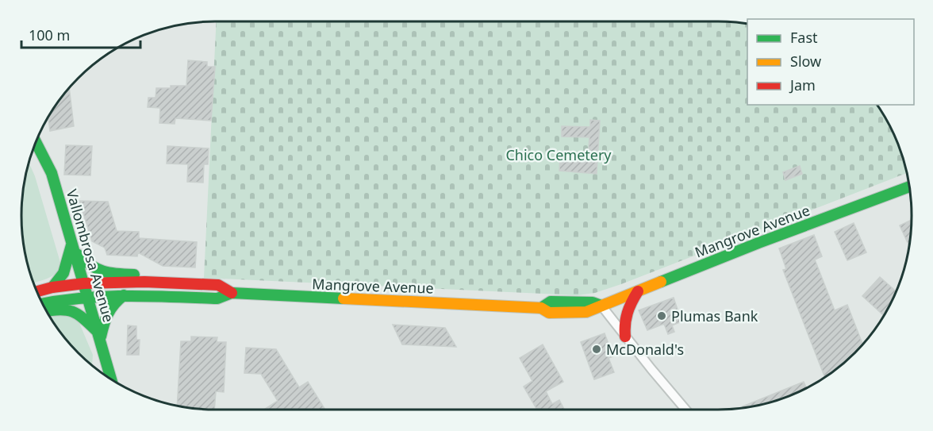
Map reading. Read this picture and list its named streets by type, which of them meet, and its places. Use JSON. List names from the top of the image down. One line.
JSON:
{"streets":{"street":["Mangrove Avenue","Vallombrosa Avenue"]},"crossings":[["Mangrove Avenue","Vallombrosa Avenue"]],"parks":["Chico Cemetery"],"places":["Plumas Bank","McDonald's"],"legend":["Fast","Slow","Jam"],"scale_bar":"100 m"}
